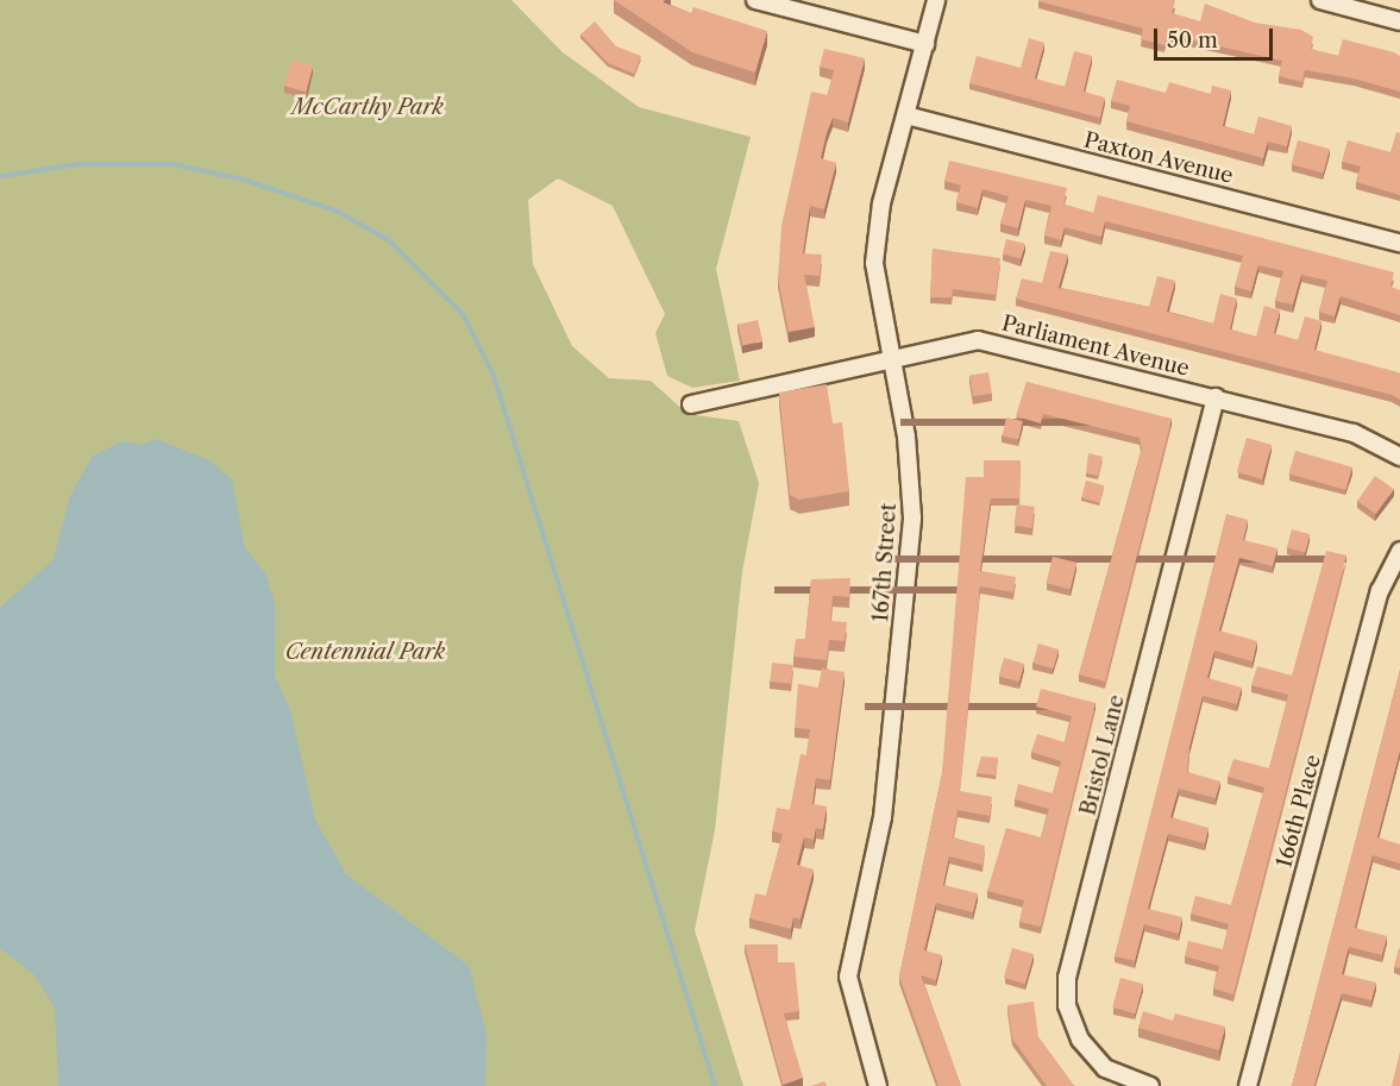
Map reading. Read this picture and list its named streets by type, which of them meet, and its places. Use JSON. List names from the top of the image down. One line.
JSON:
{"streets":{"street":["Paxton Avenue","Parliament Avenue","167th Street","Bristol Lane","166th Place"]},"crossings":[["Paxton Avenue","167th Street"],["Parliament Avenue","167th Street"],["Parliament Avenue","Bristol Lane"]],"parks":["McCarthy Park","Centennial Park"],"scale_bar":"50 m"}
